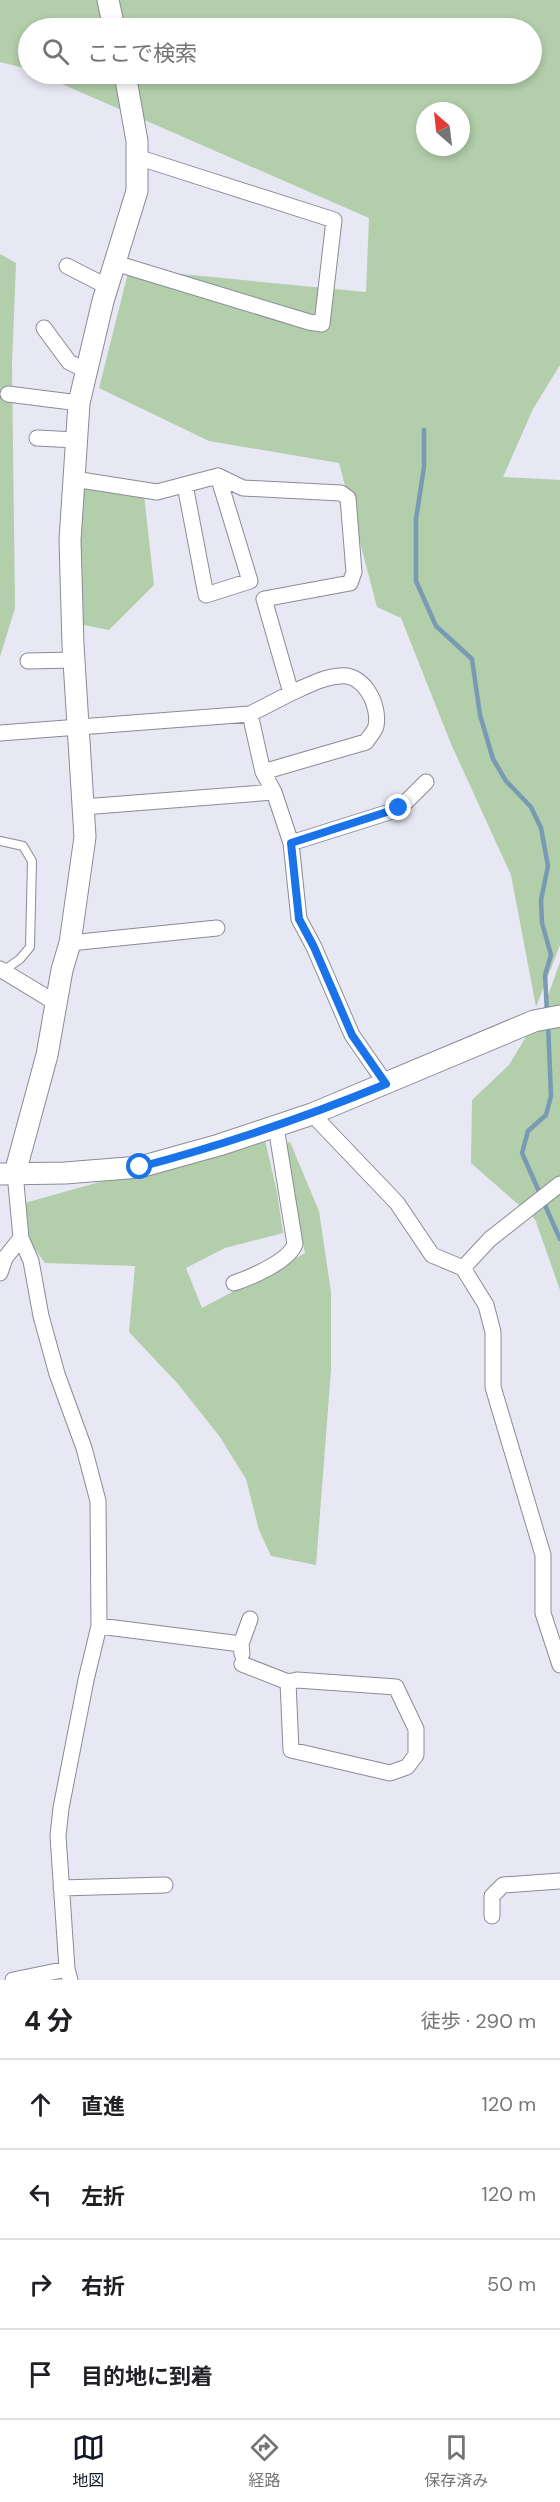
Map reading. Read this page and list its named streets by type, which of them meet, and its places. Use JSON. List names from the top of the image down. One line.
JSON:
{"north":"top left","page":{"search":"ここで検索","heading":["4 分","徒歩 · 290 m"],"list":[["直進","120 m"],["左折","120 m"],["右折","50 m"],"目的地に到着"],"nav":["地図","経路","保存済み"]}}
